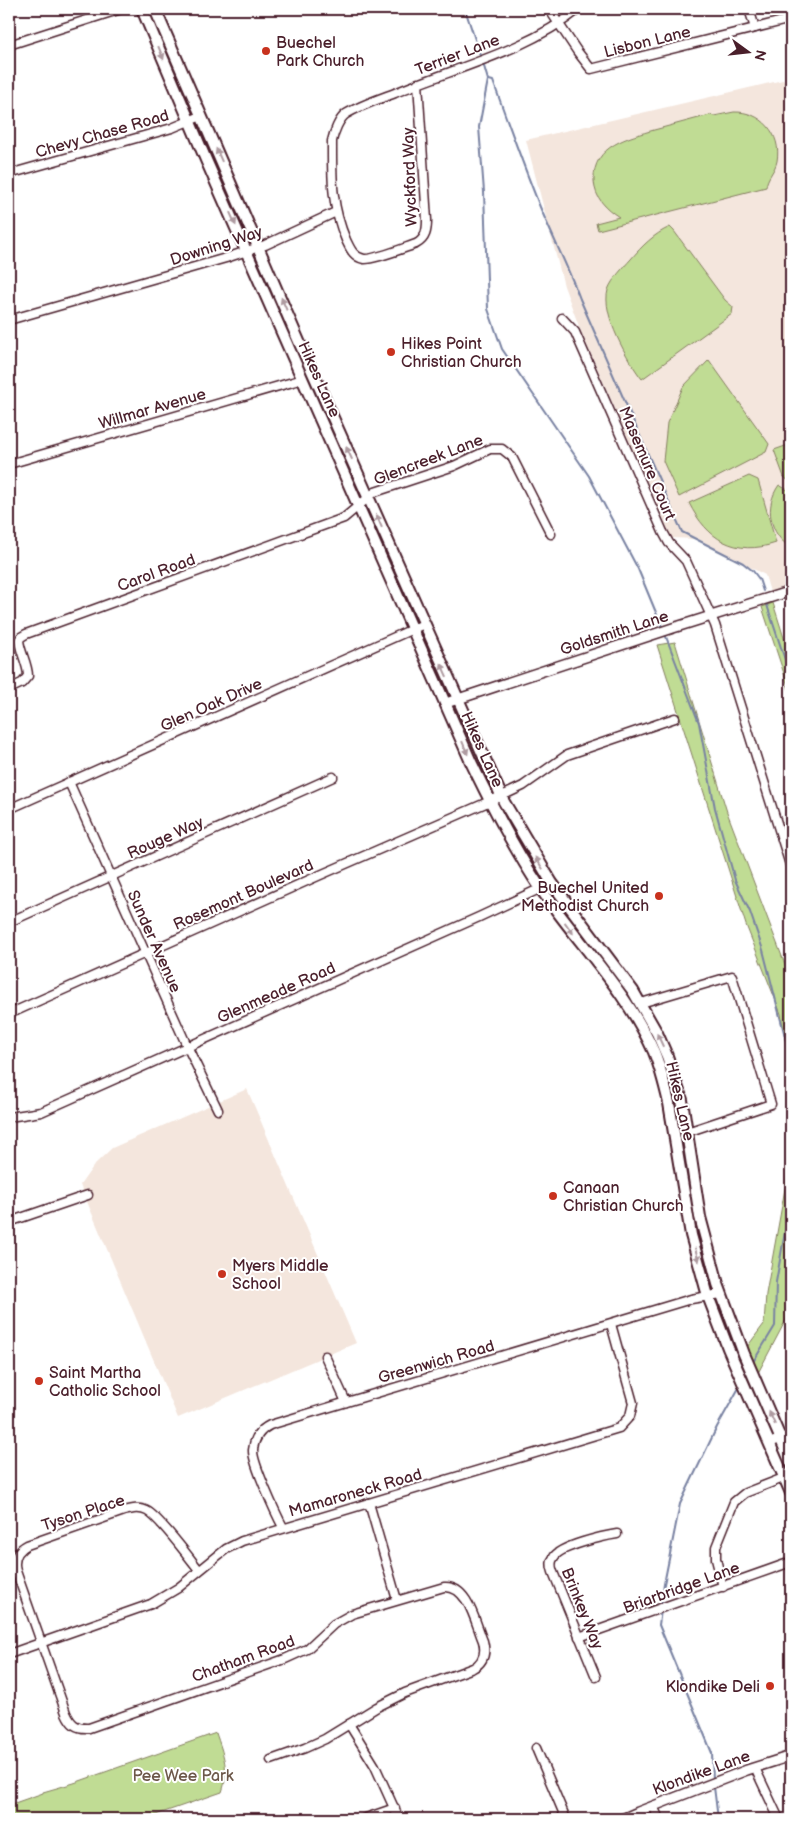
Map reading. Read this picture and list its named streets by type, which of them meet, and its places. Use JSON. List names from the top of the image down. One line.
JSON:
{"streets":{"main road":["Hikes Lane"],"street":["Lisbon Lane","Terrier Lane","Chevy Chase Road","Wyckford Way","Downing Way","Willmar Avenue","Glencreek Lane","Masemure Court","Carol Road","Goldsmith Lane","Glen Oak Drive","Rouge Way","Rosemont Boulevard","Sunder Avenue","Glenmeade Road","Greenwich Road","Mamaroneck Road","Tyson Place","Briarbridge Lane","Brinkey Way","Chatham Road","Klondike Lane"]},"crossings":[["Lisbon Lane","Terrier Lane"],["Terrier Lane","Wyckford Way"],["Terrier Lane","Downing Way"],["Chevy Chase Road","Hikes Lane"],["Wyckford Way","Downing Way"],["Downing Way","Hikes Lane"],["Hikes Lane","Willmar Avenue"],["Hikes Lane","Glencreek Lane"],["Hikes Lane","Carol Road"],["Hikes Lane","Goldsmith Lane"],["Hikes Lane","Glen Oak Drive"],["Hikes Lane","Rosemont Boulevard"],["Hikes Lane","Glenmeade Road"],["Hikes Lane","Greenwich Road"],["Glencreek Lane","Carol Road"],["Masemure Court","Goldsmith Lane"],["Glen Oak Drive","Sunder Avenue"],["Rouge Way","Sunder Avenue"],["Rosemont Boulevard","Sunder Avenue"],["Sunder Avenue","Glenmeade Road"],["Greenwich Road","Mamaroneck Road"],["Mamaroneck Road","Tyson Place"],["Mamaroneck Road","Chatham Road"],["Tyson Place","Chatham Road"],["Briarbridge Lane","Brinkey Way"]],"parks":["Pee Wee Park"],"places":["Buechel Park Church","Hikes Point Christian Church","Buechel United Methodist Church","Canaan Christian Church","Myers Middle School","Saint Martha Catholic School","Klondike Deli"],"north":"right"}
